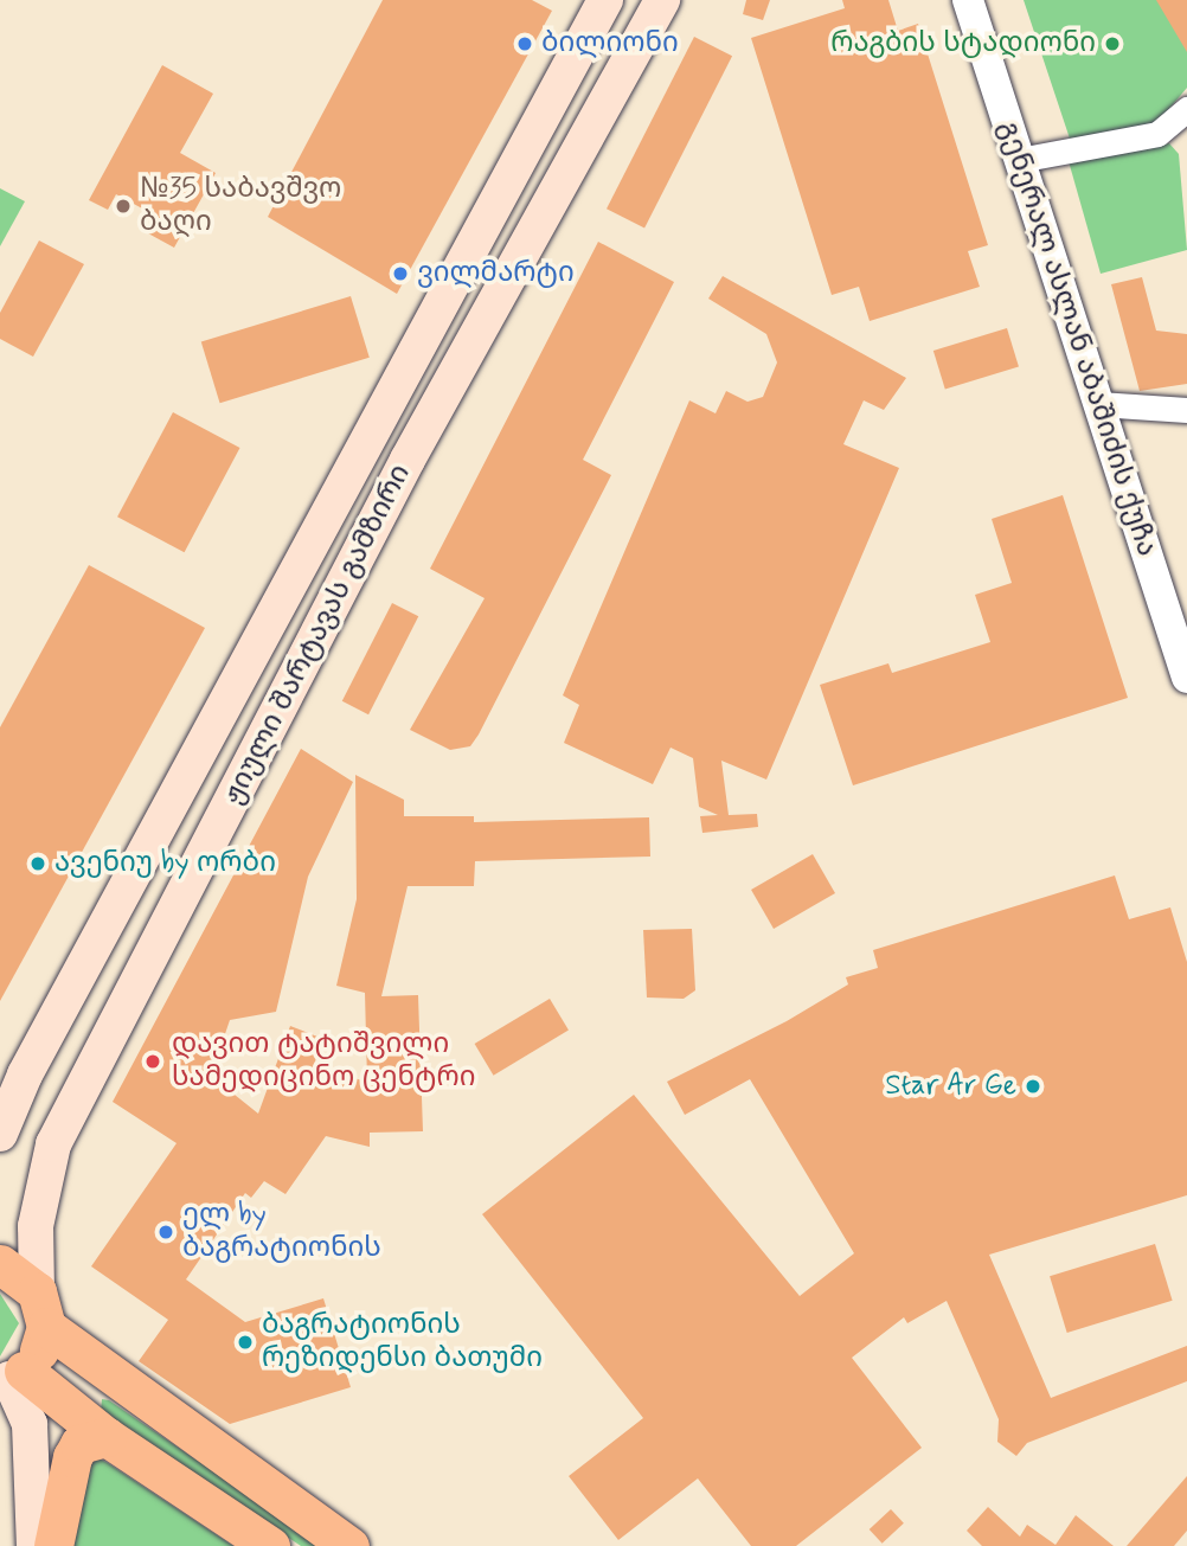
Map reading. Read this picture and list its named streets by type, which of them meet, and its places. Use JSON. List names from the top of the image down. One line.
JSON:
{"streets":{"main road":["ჟიული შარტავას გამზირი"],"street":["გენერალ ასლან აბაშიძის ქუჩა"]},"places":["ბილიონი","რაგბის სტადიონი","№35 საბავშვო ბაღი","ვილმარტი","ავენიუ by ორბი","დავით ტატიშვილი სამედიცინო ცენტრი","Star Ar Ge","ელ by ბაგრატიონის","ბაგრატიონის რეზიდენსი ბათუმი"]}
